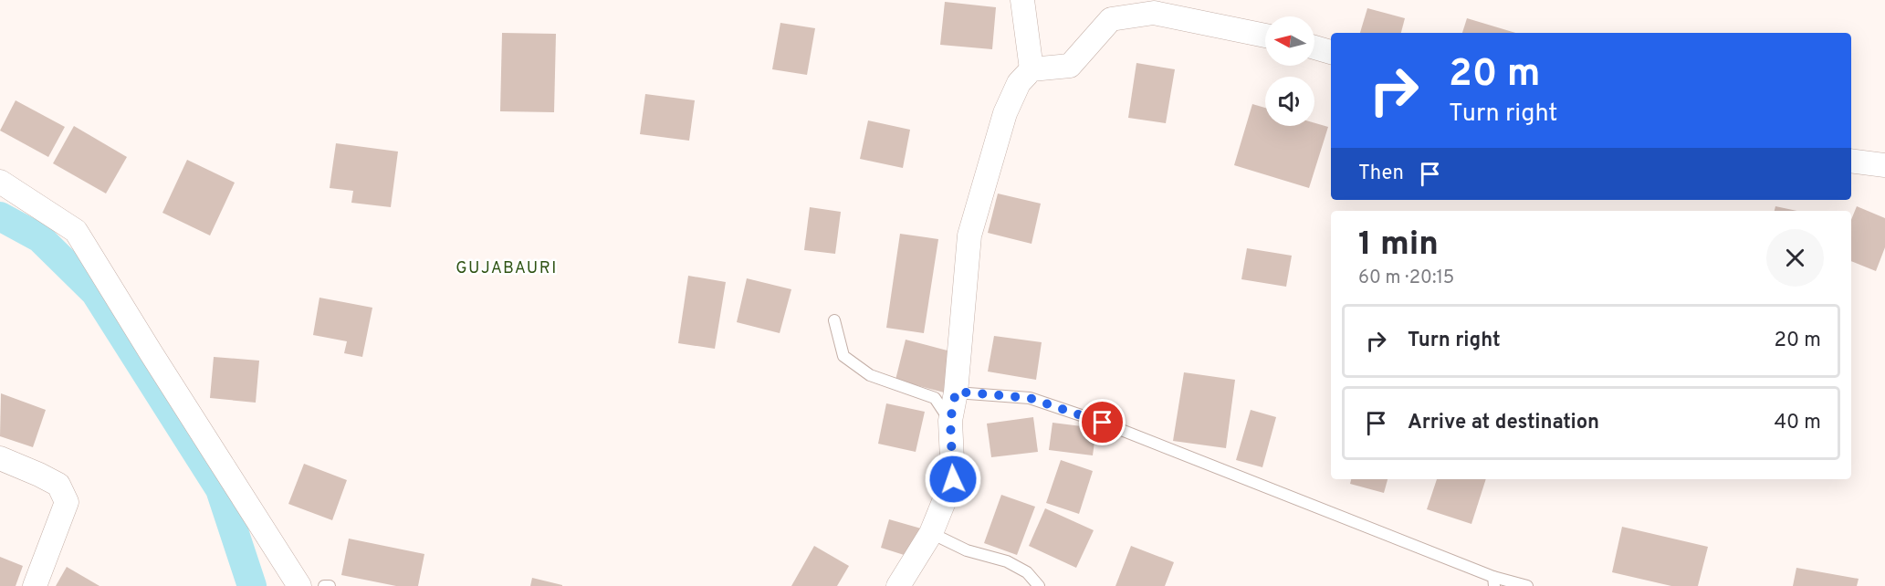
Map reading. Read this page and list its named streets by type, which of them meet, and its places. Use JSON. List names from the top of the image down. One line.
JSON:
{"districts":["GUJABAURI"],"north":"left","page":{"turn":["20 m","Turn right"],"then":"Then","heading":["1 min","60 m · 20:15"],"list":[{"name":"Turn right","value":"20 m"},{"name":"Arrive at destination","value":"40 m"}]}}
